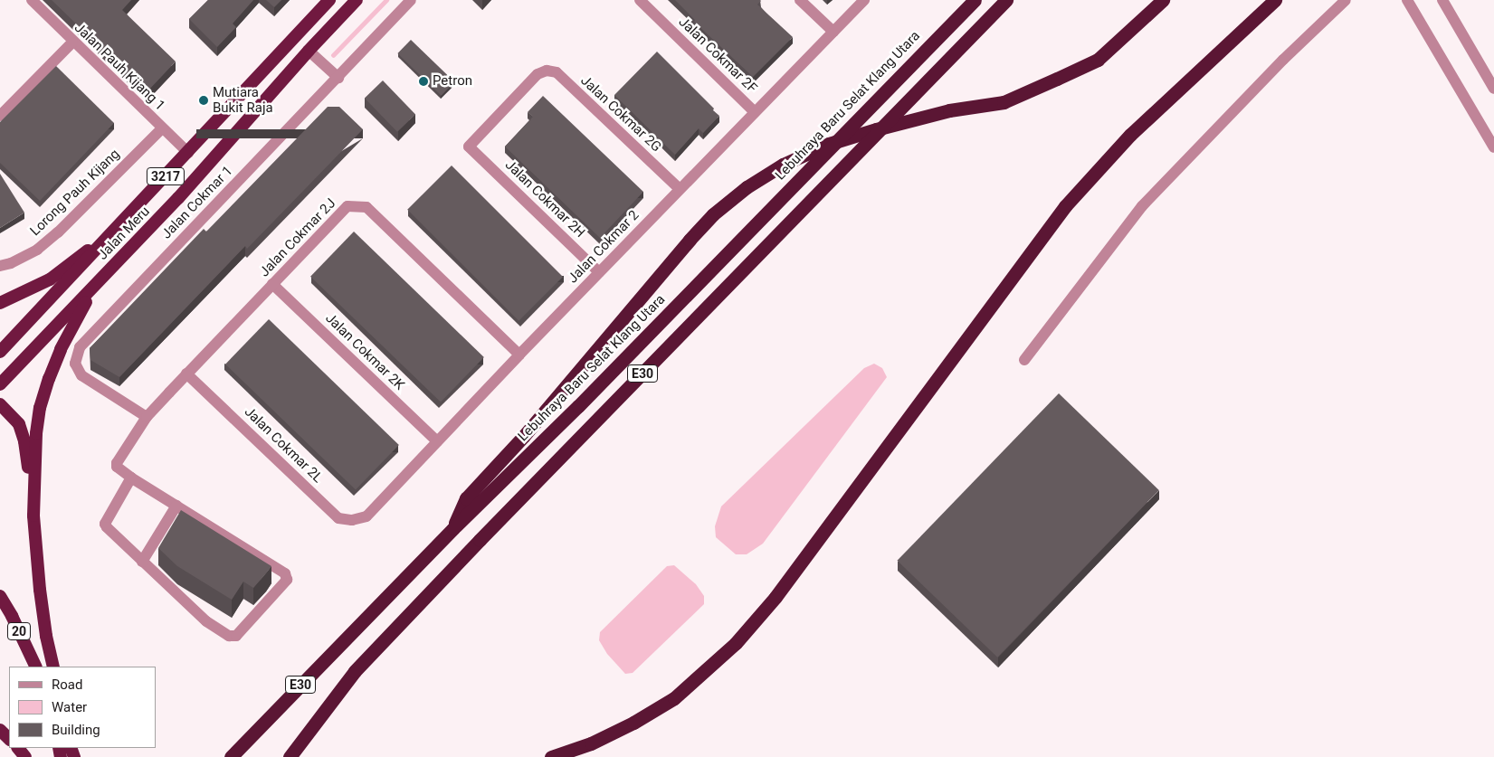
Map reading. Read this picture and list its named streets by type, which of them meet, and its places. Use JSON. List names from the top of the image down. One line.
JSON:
{"streets":{"highway":["Lebuhraya Baru Selat Klang Utara","3217","Jalan Meru","E30","20"],"street":["Jalan Cokmar 2F","Jalan Pauh Kijang 1","Jalan Cokmar 2G","Lorong Pauh Kijang","Jalan Cokmar 2H","Jalan Cokmar 1","Jalan Cokmar 2J","Jalan Cokmar 2","Jalan Cokmar 2K","Jalan Cokmar 2L"]},"crossings":[["Jalan Cokmar 2F","Jalan Cokmar 2"],["Jalan Pauh Kijang 1","Lorong Pauh Kijang"],["Jalan Pauh Kijang 1","Jalan Meru"],["Jalan Cokmar 2G","Jalan Cokmar 2H"],["Jalan Cokmar 2G","Jalan Cokmar 2"],["Jalan Cokmar 2H","Jalan Cokmar 2"],["Jalan Cokmar 1","Jalan Cokmar 2J"],["Jalan Cokmar 2J","Jalan Cokmar 2"],["Jalan Cokmar 2J","Jalan Cokmar 2K"],["Jalan Cokmar 2J","Jalan Cokmar 2L"],["Jalan Cokmar 2","Jalan Cokmar 2K"],["Jalan Cokmar 2","Jalan Cokmar 2L"]],"places":["Petron","Mutiara Bukit Raja"],"legend":["Road","Water","Building"]}
